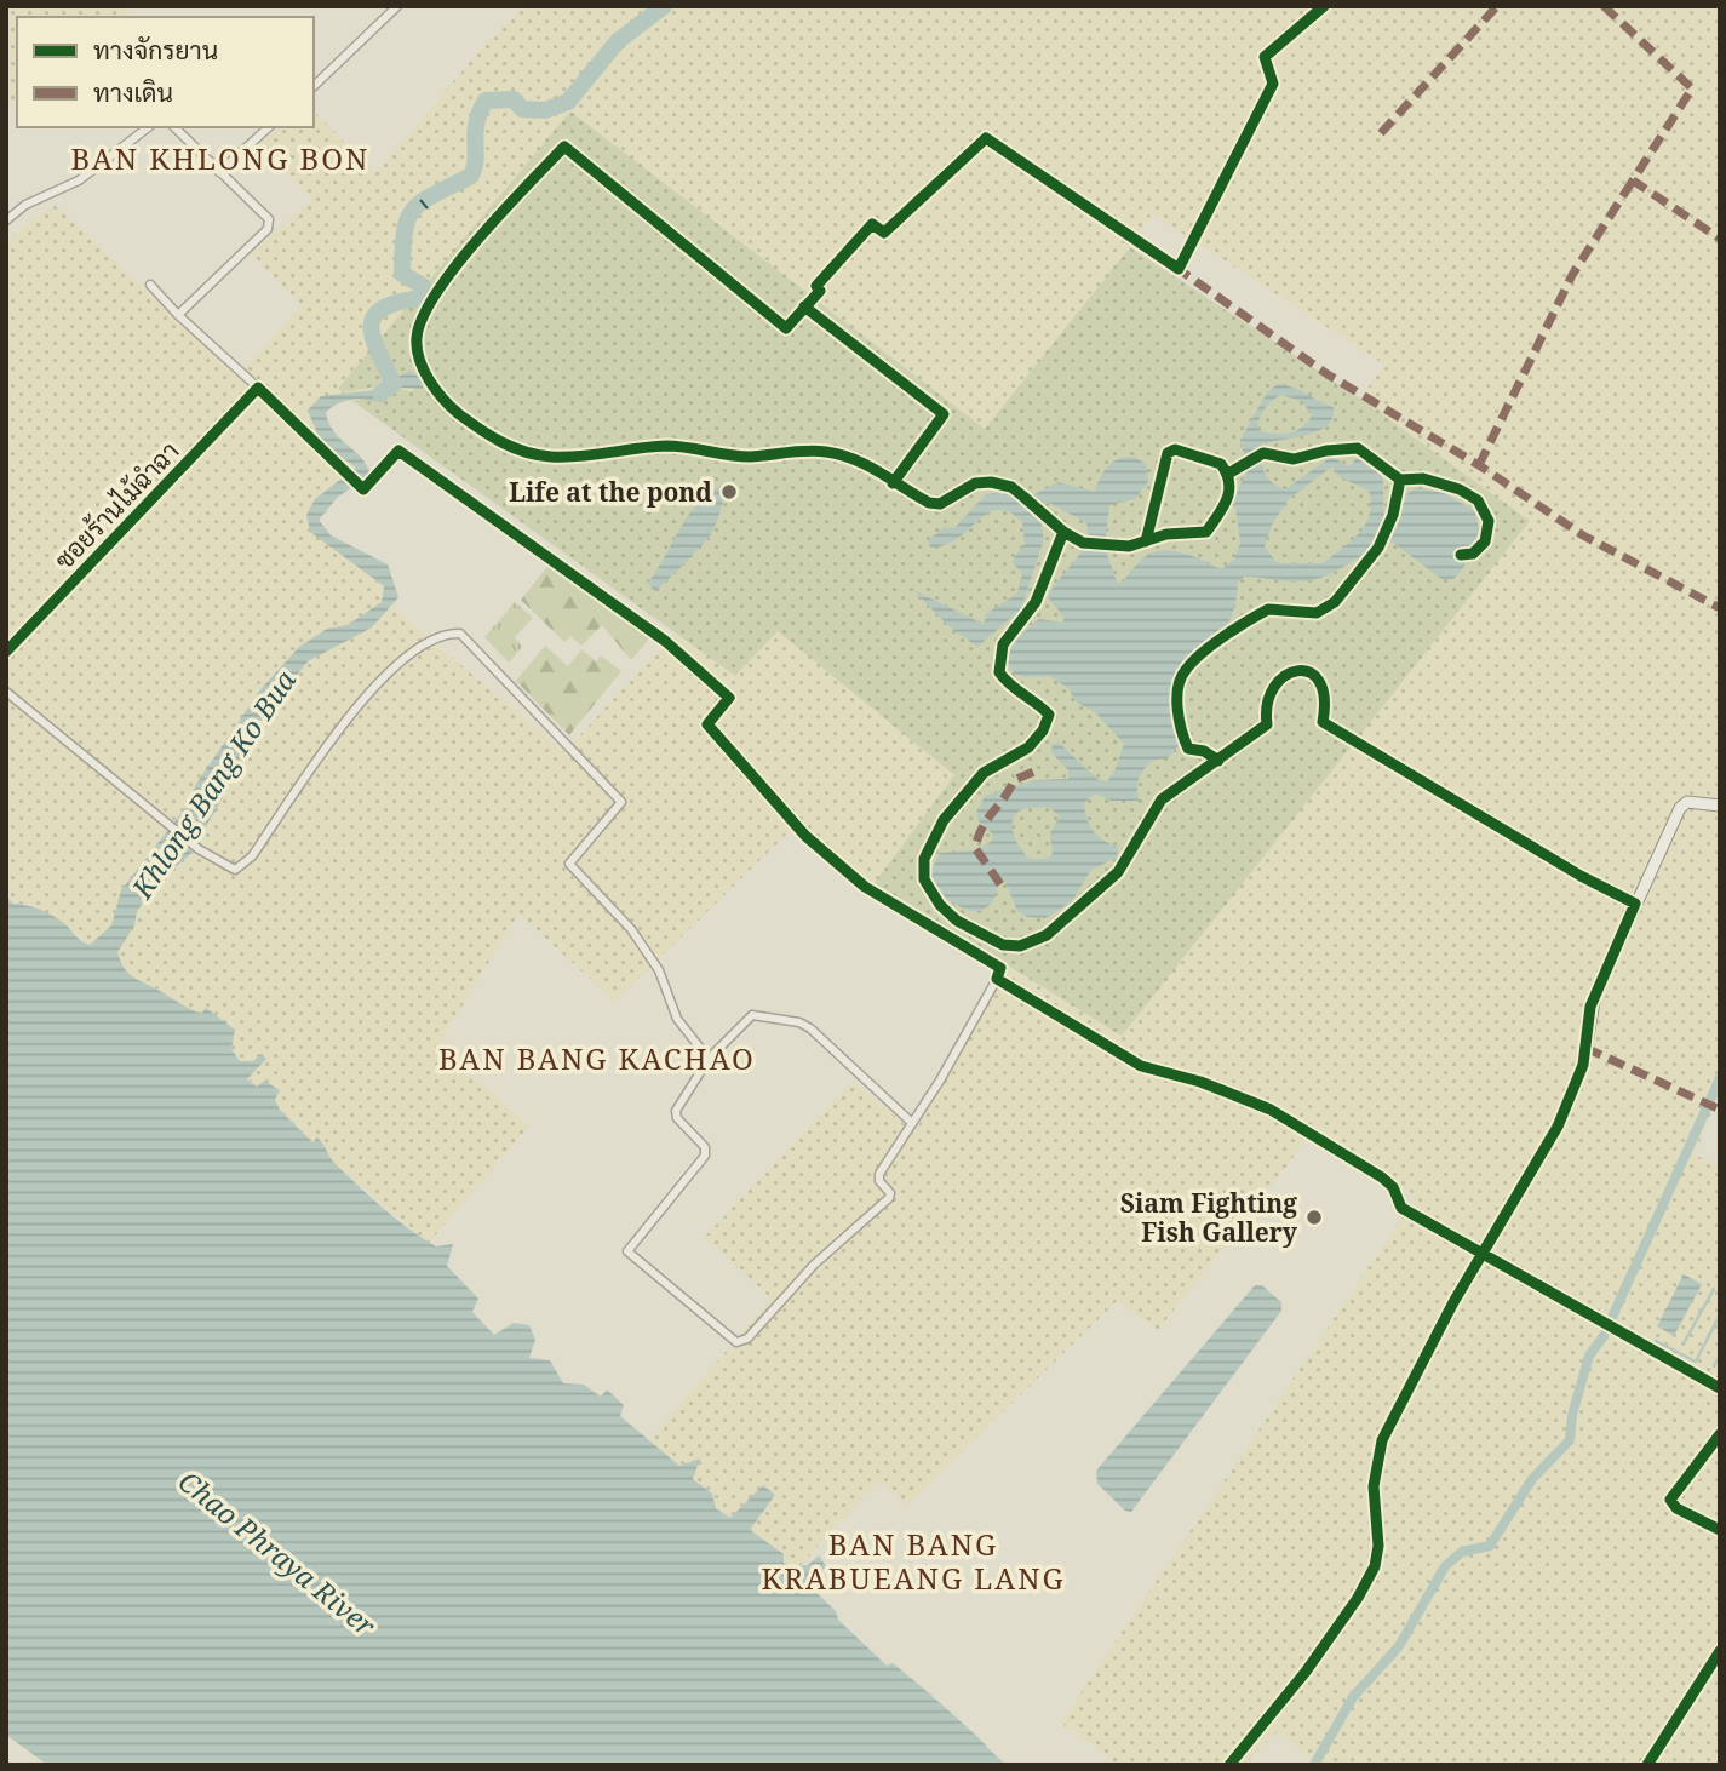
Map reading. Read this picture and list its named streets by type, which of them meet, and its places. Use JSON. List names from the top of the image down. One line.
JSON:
{"streets":{"street":["ซอยร้านไม้ฉำฉา"]},"districts":["BAN KHLONG BON","BAN BANG KACHAO","BAN BANG KRABUEANG LANG"],"water":["Khlong Bang Ko Bua","Chao Phraya River"],"places":["Life at the pond","Siam Fighting Fish Gallery"],"legend":["ทางจักรยาน","ทางเดิน"]}
